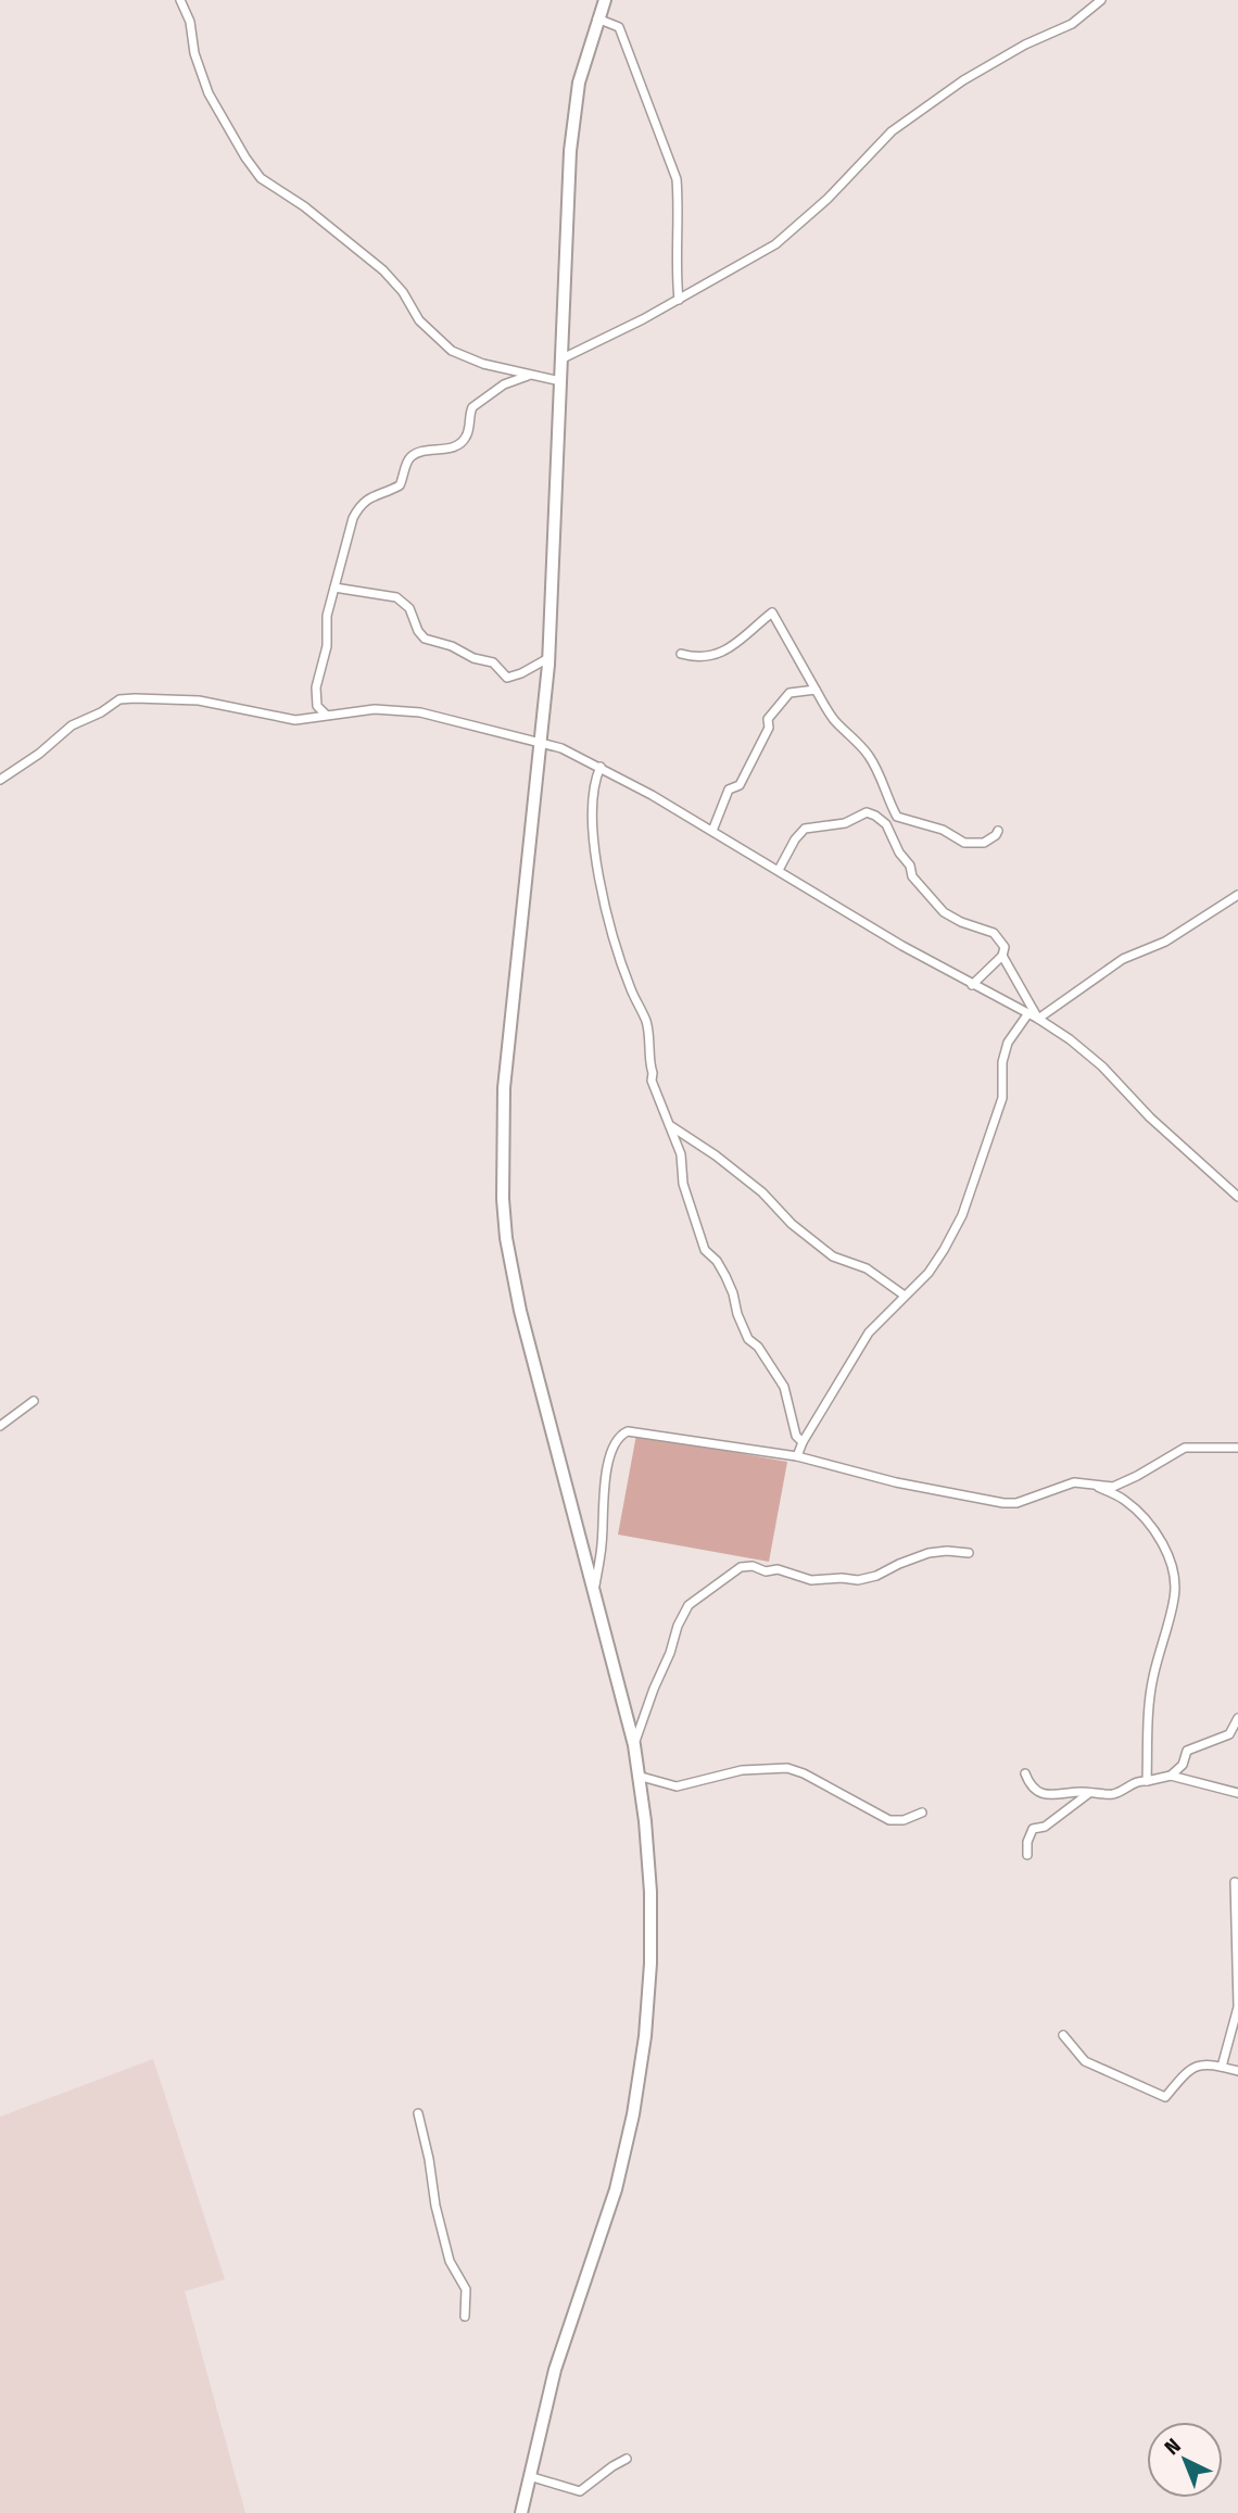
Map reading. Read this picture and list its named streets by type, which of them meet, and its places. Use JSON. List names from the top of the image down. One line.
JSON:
{"north":"top left"}
